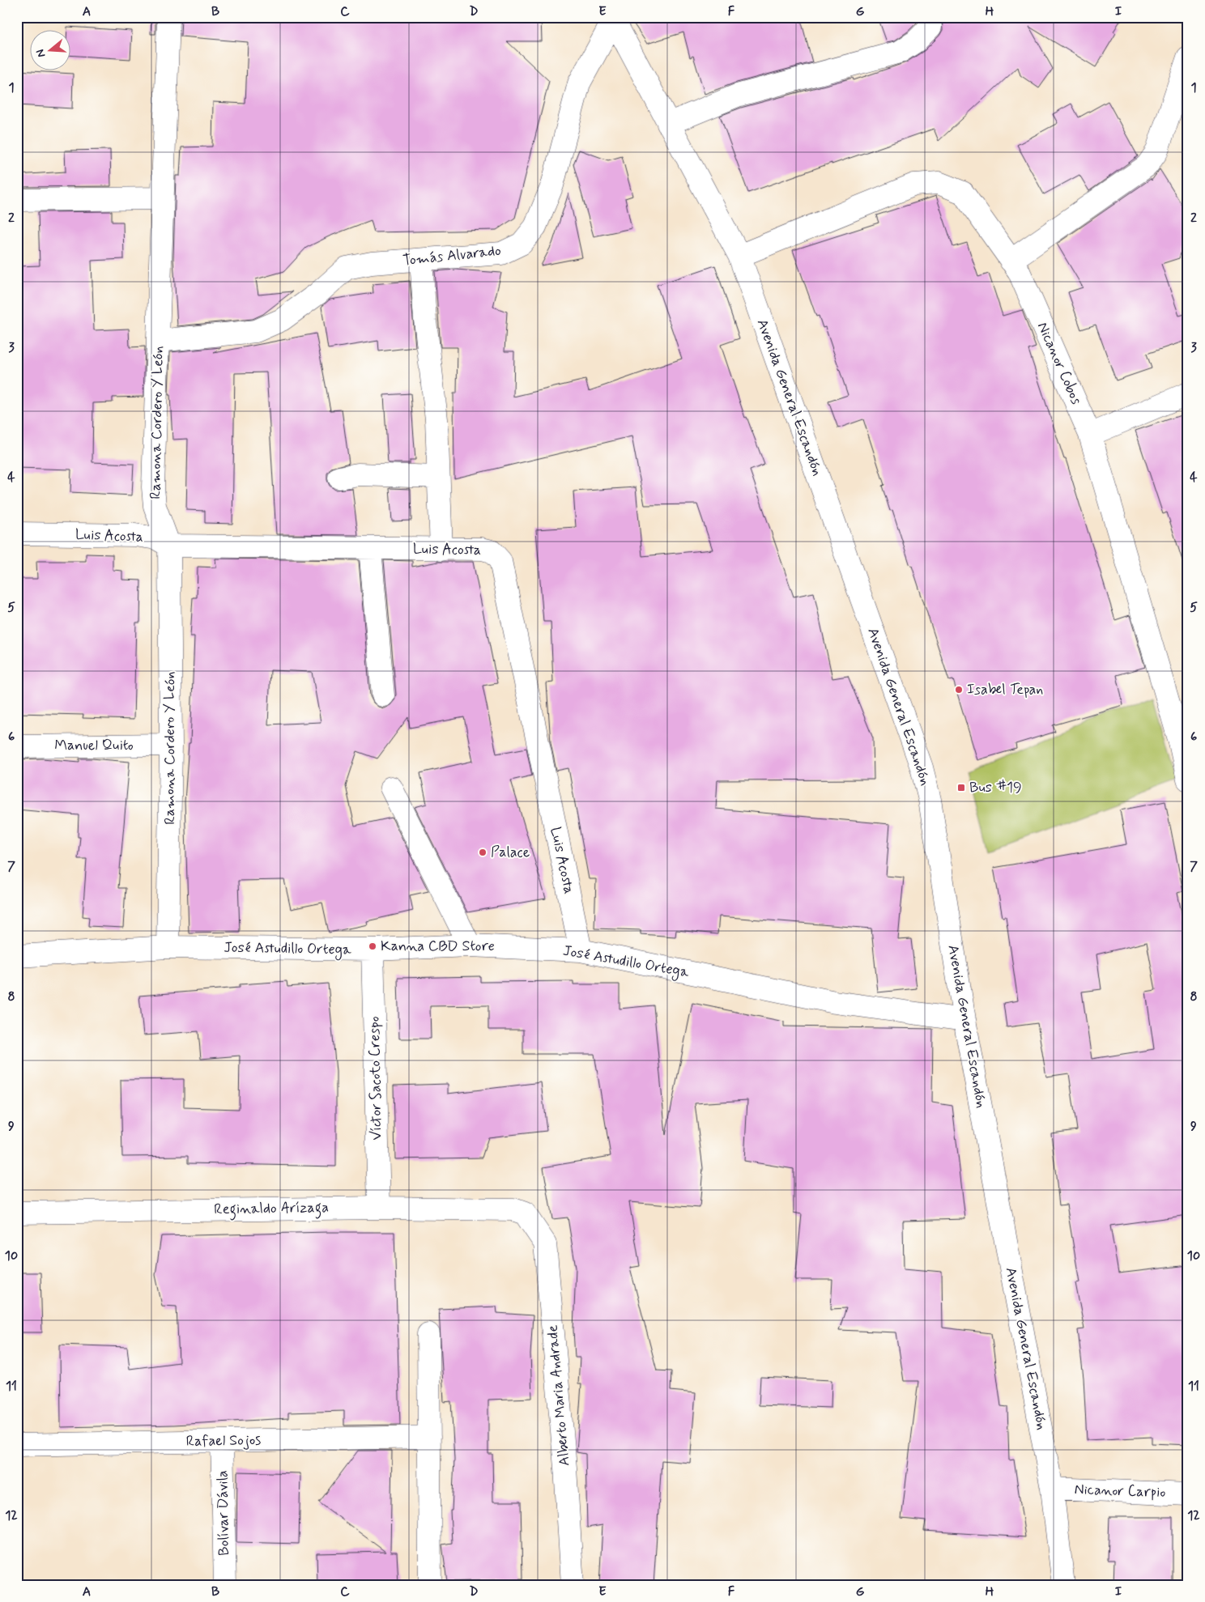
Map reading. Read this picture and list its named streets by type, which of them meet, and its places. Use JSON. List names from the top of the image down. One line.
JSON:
{"streets":{"street":["Tomás Alvarado","Nicanor Cobos","Avenida General Escandón","Ramona Cordero Y León","Luis Acosta","Manuel Quito","José Astudillo Ortega","Víctor Sacoto Crespo","Reginaldo Arízaga","Alberto Maria Andrade","Rafael Sojos","Nicanor Carpio","Bolívar Dávila"]},"crossings":[["Tomás Alvarado","Avenida General Escandón"],["Tomás Alvarado","Ramona Cordero Y León"],["Nicanor Cobos","Avenida General Escandón"],["Avenida General Escandón","José Astudillo Ortega"],["Avenida General Escandón","Nicanor Carpio"],["Ramona Cordero Y León","Luis Acosta"],["Ramona Cordero Y León","Manuel Quito"],["Ramona Cordero Y León","José Astudillo Ortega"],["Luis Acosta","José Astudillo Ortega"],["José Astudillo Ortega","Víctor Sacoto Crespo"],["Víctor Sacoto Crespo","Reginaldo Arízaga"],["Reginaldo Arízaga","Alberto Maria Andrade"],["Rafael Sojos","Bolívar Dávila"]],"places":{"other":["Isabel Tepan","Palace","Kanna CBD Store"],"transit":["Bus #19"]},"north":"left","grid":{"columns":["A","B","C","D","E","F","G","H","I"],"rows":["1","2","3","4","5","6","7","8","9","10","11","12"]}}
